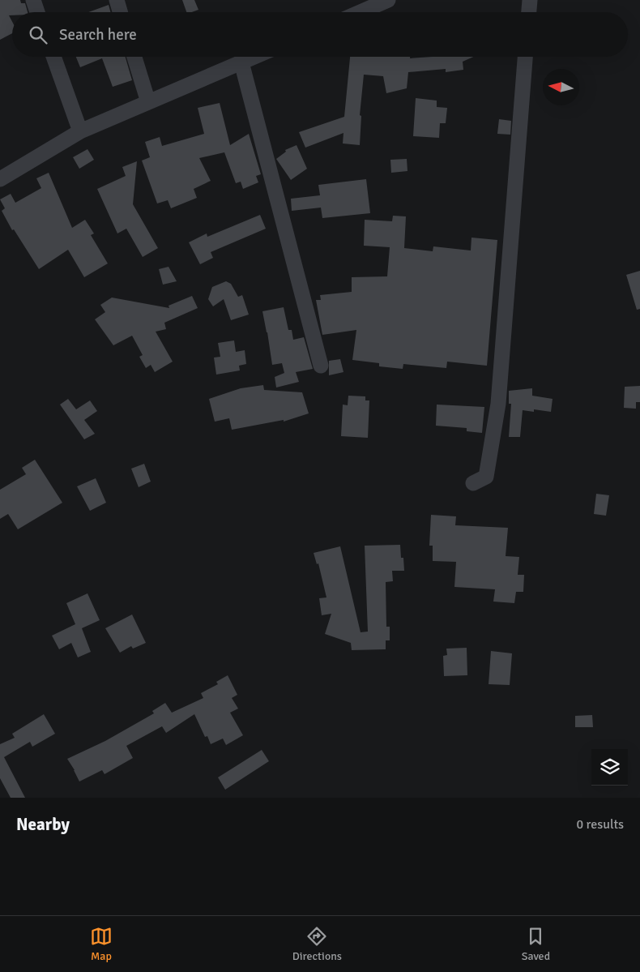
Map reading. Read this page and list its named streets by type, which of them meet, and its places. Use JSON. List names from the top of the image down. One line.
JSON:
{"north":"left","page":{"search":"Search here","heading":["Nearby","0 results"],"nav":["Map","Directions","Saved"]}}
